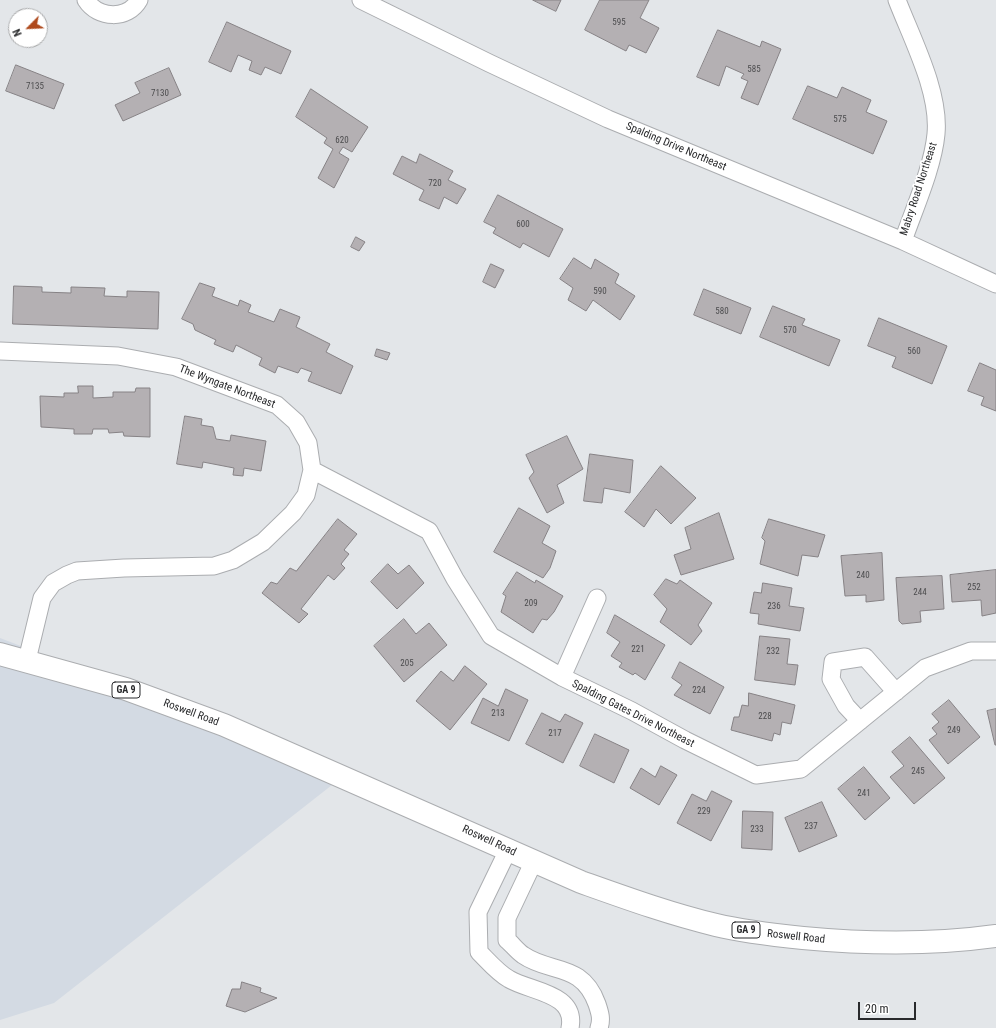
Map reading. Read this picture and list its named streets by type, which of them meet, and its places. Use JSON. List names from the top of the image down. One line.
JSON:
{"streets":{"main road":["GA 9","Roswell Road"],"street":["Spalding Drive Northeast","Mabry Road Northeast","The Wyngate Northeast","Spalding Gates Drive Northeast"]},"crossings":[["Spalding Drive Northeast","Mabry Road Northeast"],["The Wyngate Northeast","Roswell Road"],["The Wyngate Northeast","Spalding Gates Drive Northeast"]],"house_numbers":["595","585","7135","7130","575","620","720","600","590","580","570","560","240","252","244","209","236","221","232","205","224","213","228","249","217","245","241","229","237","233"],"scale_bar":"20 m","north":"bottom left"}
